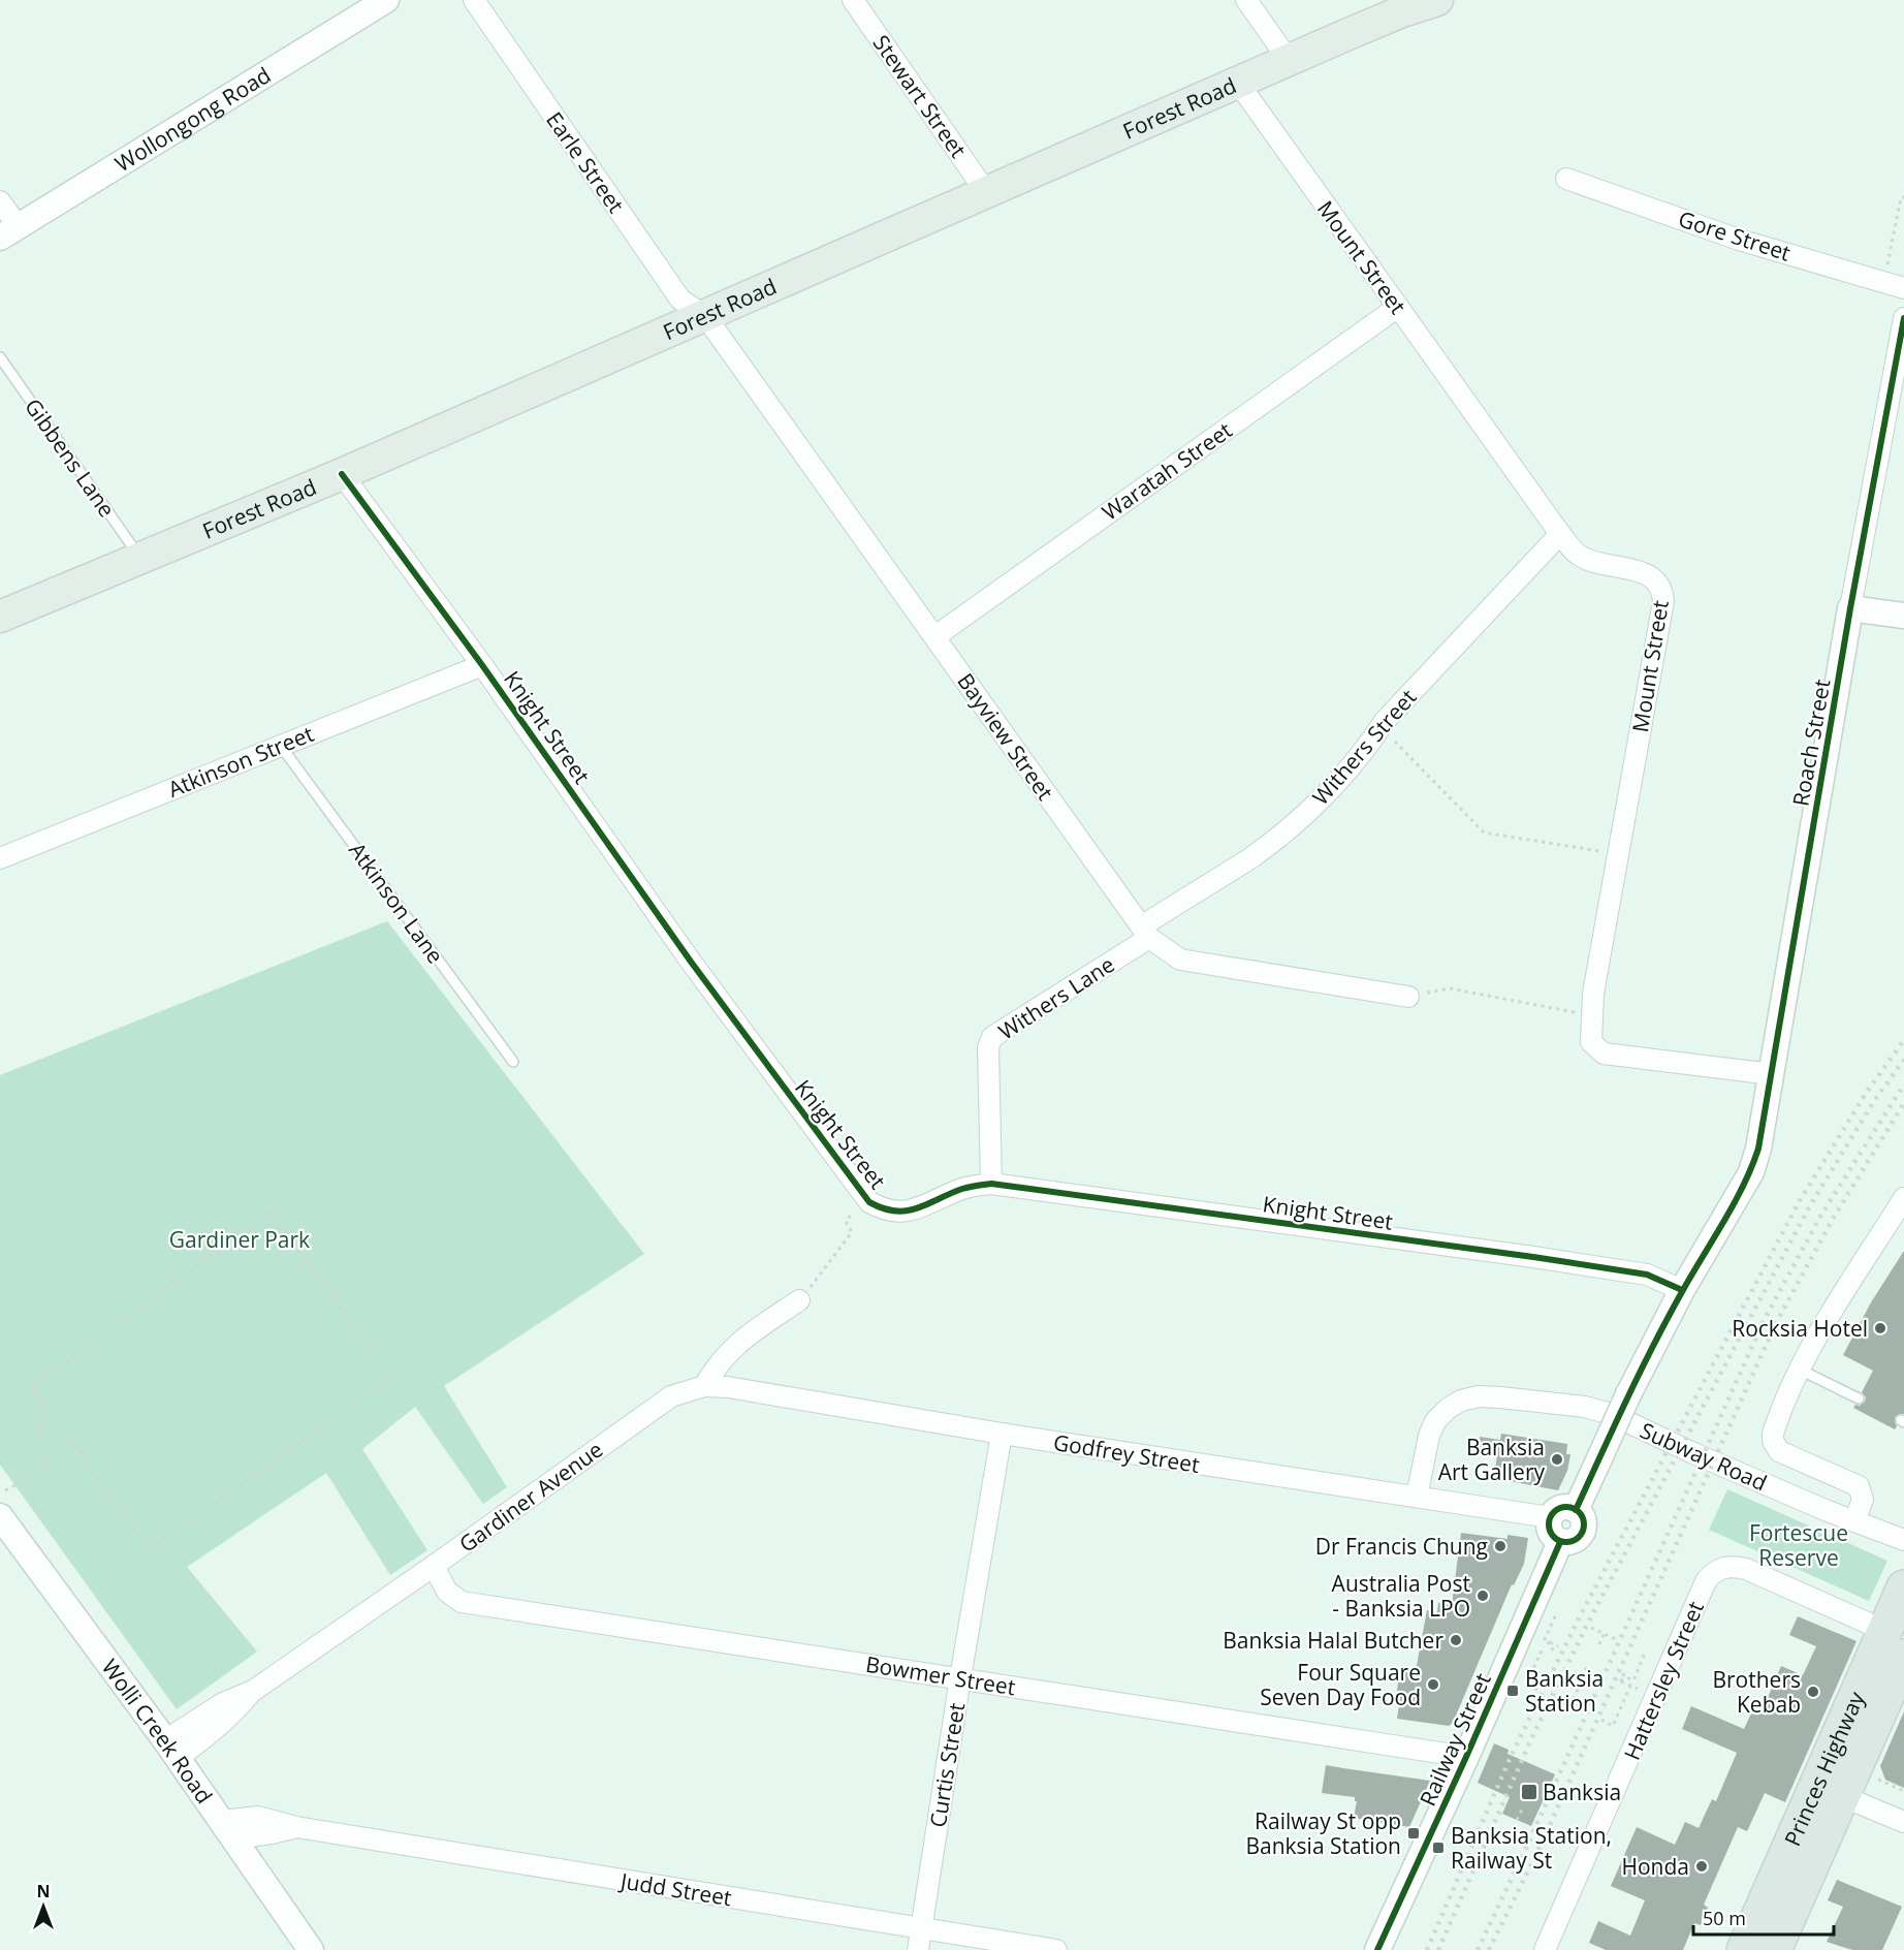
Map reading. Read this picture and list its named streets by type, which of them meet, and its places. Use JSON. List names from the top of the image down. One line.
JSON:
{"streets":{"highway":["Princes Highway"],"main road":["Forest Road"],"street":["Stewart Street","Wollongong Road","Earle Street","Gore Street","Mount Street","Waratah Street","Knight Street","Bayview Street","Roach Street","Withers Street","Atkinson Street","Withers Lane","Godfrey Street","Subway Road","Gardiner Avenue","Bowmer Street","Hattersley Street","Wolli Creek Road","Railway Street","Curtis Street","Judd Street"],"lane":["Gibbens Lane","Atkinson Lane"]},"crossings":[["Stewart Street","Forest Road"],["Forest Road","Earle Street"],["Forest Road","Mount Street"],["Forest Road","Gibbens Lane"],["Forest Road","Knight Street"],["Forest Road","Bayview Street"],["Earle Street","Bayview Street"],["Mount Street","Waratah Street"],["Mount Street","Roach Street"],["Mount Street","Withers Street"],["Waratah Street","Bayview Street"],["Knight Street","Roach Street"],["Knight Street","Atkinson Street"],["Knight Street","Withers Lane"],["Bayview Street","Withers Street"],["Bayview Street","Withers Lane"],["Withers Street","Withers Lane"],["Atkinson Street","Atkinson Lane"],["Godfrey Street","Subway Road"],["Godfrey Street","Gardiner Avenue"],["Godfrey Street","Railway Street"],["Godfrey Street","Curtis Street"],["Gardiner Avenue","Bowmer Street"],["Gardiner Avenue","Wolli Creek Road"],["Bowmer Street","Railway Street"],["Bowmer Street","Curtis Street"],["Hattersley Street","Princes Highway"],["Wolli Creek Road","Judd Street"],["Curtis Street","Judd Street"]],"parks":["Gardiner Park","Fortescue Reserve"],"places":{"other":["Rocksia Hotel","Banksia Art Gallery","Dr Francis Chung","Australia Post - Banksia LPO","Banksia Halal Butcher","Four Square Seven Day Food","Brothers Kebab","Honda"],"transit":["Banksia Station","Banksia","Railway St opp Banksia Station","Banksia Station, Railway St"]},"scale_bar":"50 m","north":"top"}
